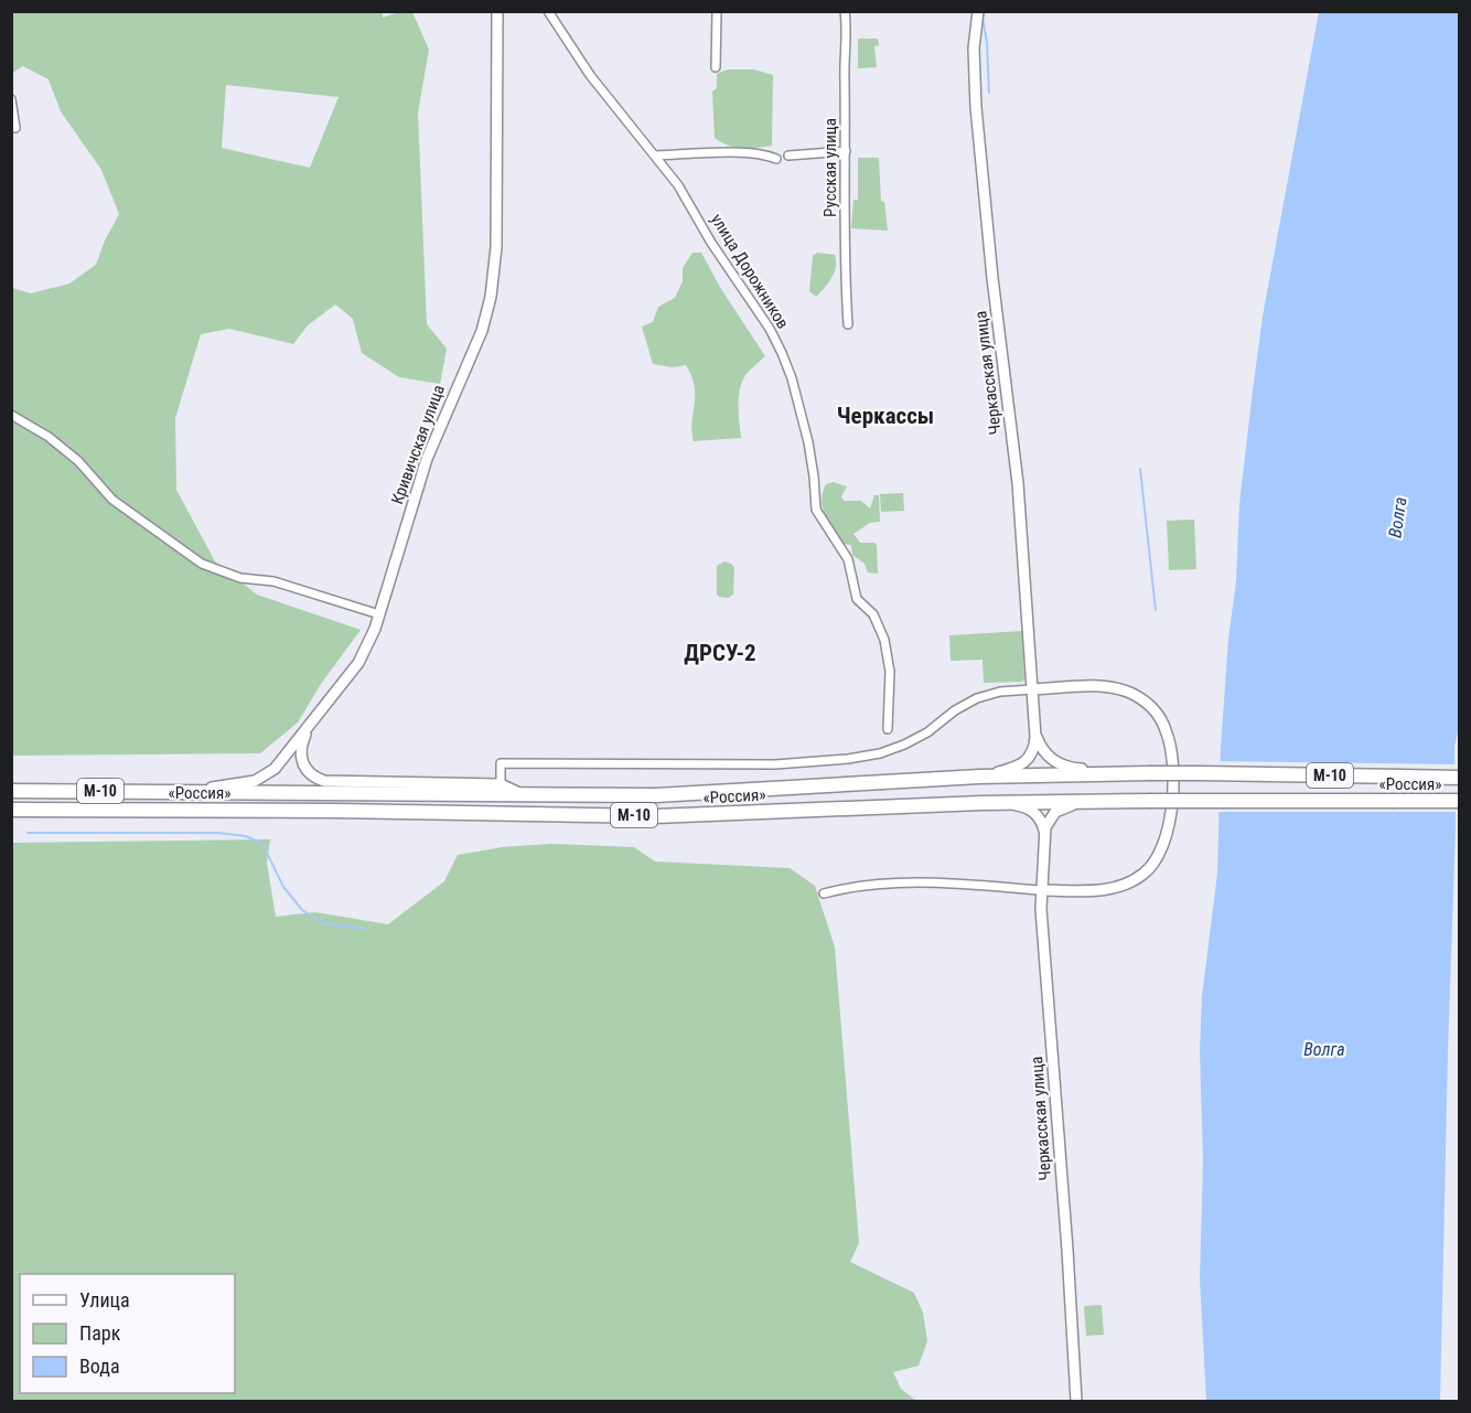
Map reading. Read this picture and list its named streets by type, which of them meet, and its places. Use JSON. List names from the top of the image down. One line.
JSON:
{"streets":{"highway":["М-10","«Россия»"],"street":["Русская улица","улица Дорожников","Черкасская улица","Кривичская улица"]},"crossings":[["Черкасская улица","«Россия»"],["Кривичская улица","«Россия»"]],"districts":["Черкассы","ДРСУ-2"],"water":["Волга"],"legend":["Улица","Парк","Вода"]}
